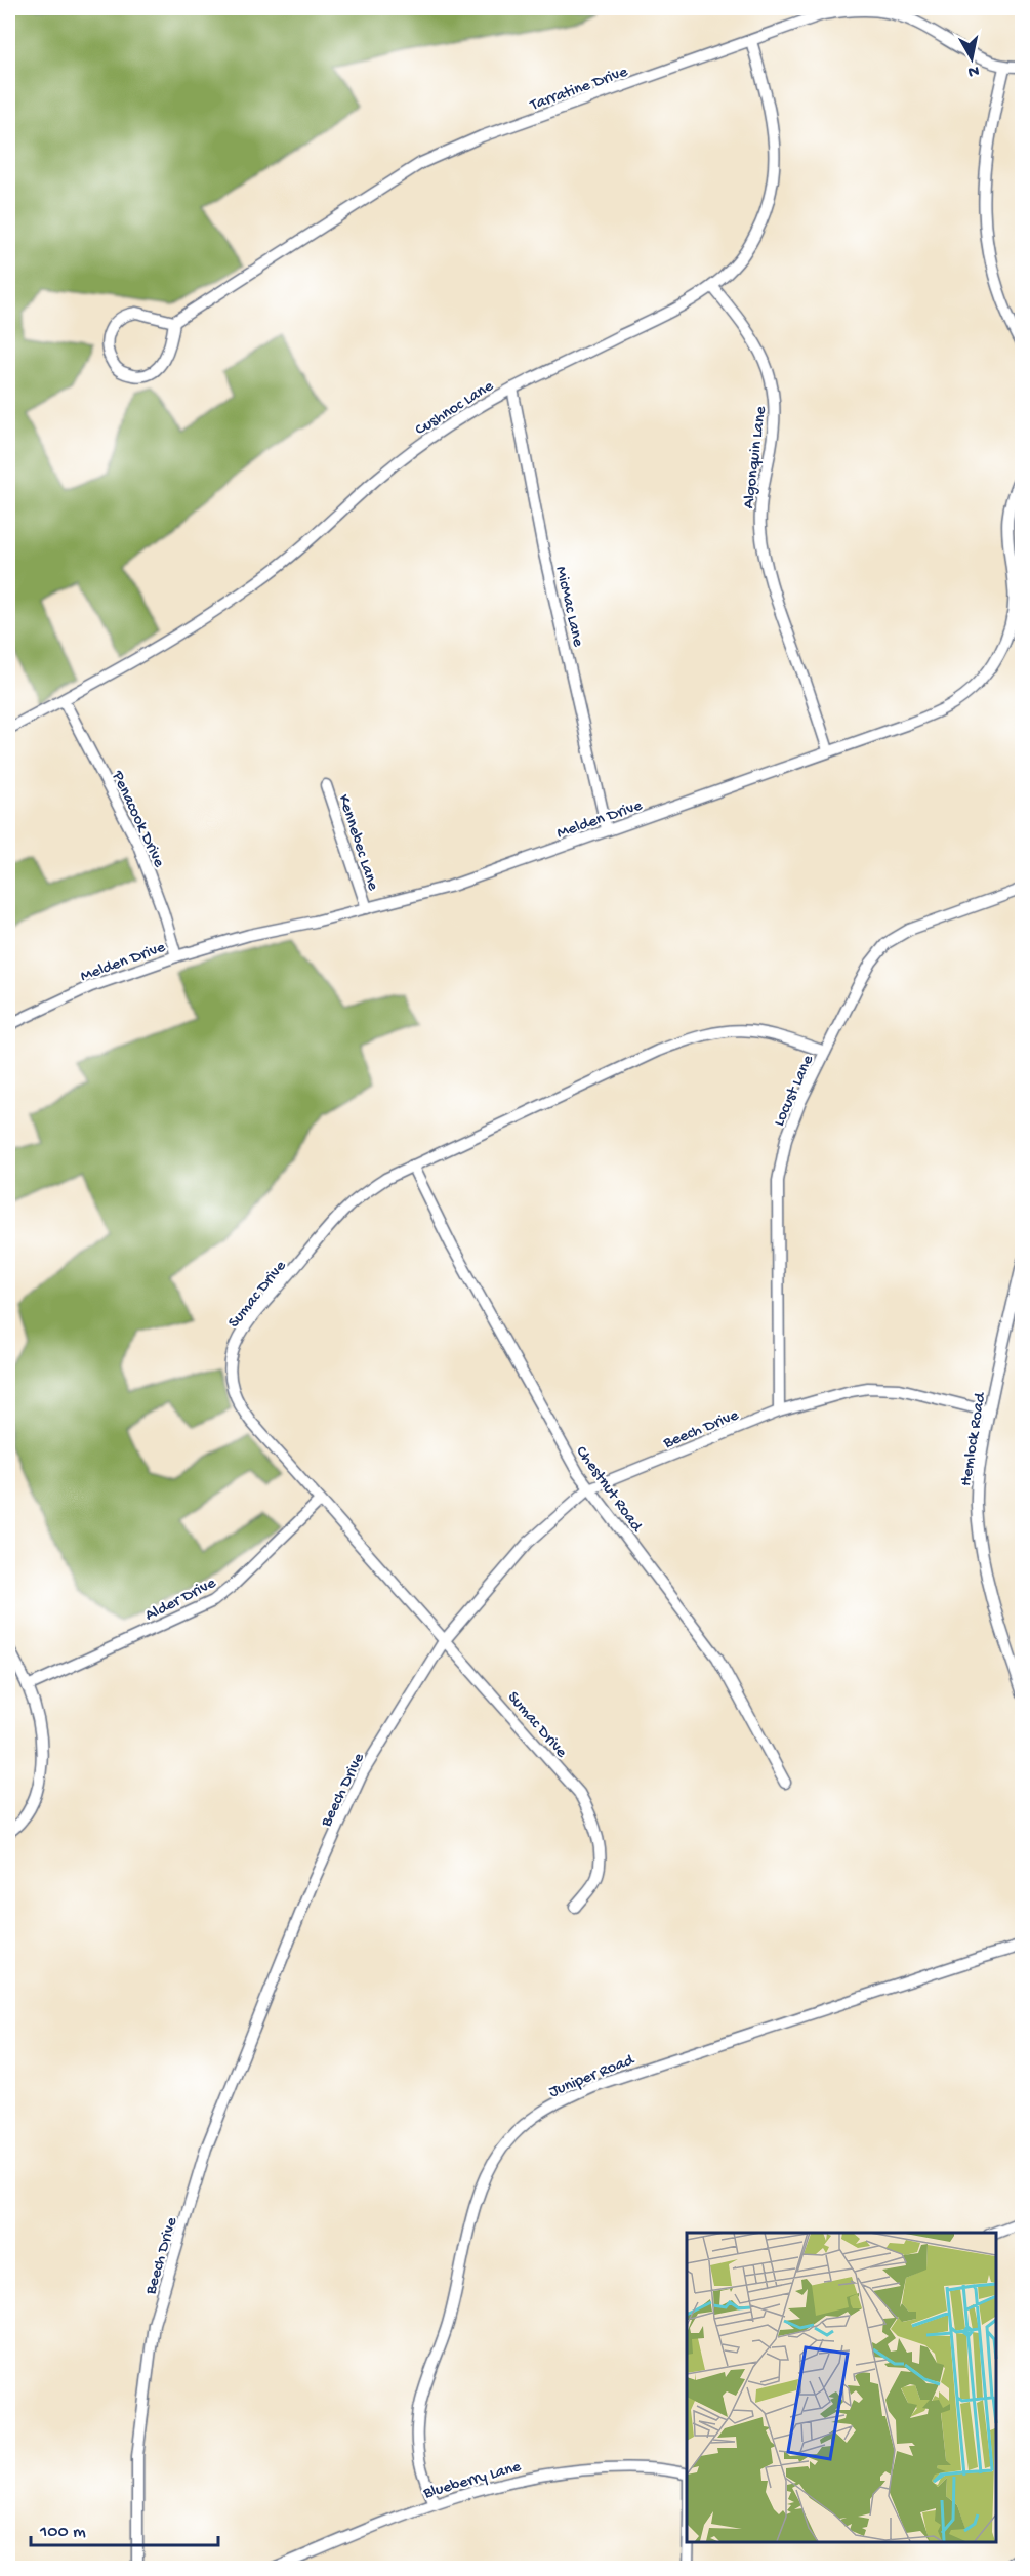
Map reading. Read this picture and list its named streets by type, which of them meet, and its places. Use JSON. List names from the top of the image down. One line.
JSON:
{"streets":{"street":["Tarratine Drive","Cushnoc Lane","Algonquin Lane","MicMac Lane","Melden Drive","Penacook Drive","Kennebec Lane","Locust Lane","Sumac Drive","Beech Drive","Hemlock Road","Chestnut Road","Alder Drive","Juniper Road","Blueberry Lane"]},"crossings":[["Tarratine Drive","Cushnoc Lane"],["Cushnoc Lane","Algonquin Lane"],["Cushnoc Lane","MicMac Lane"],["Cushnoc Lane","Penacook Drive"],["Algonquin Lane","Melden Drive"],["MicMac Lane","Melden Drive"],["Melden Drive","Penacook Drive"],["Melden Drive","Kennebec Lane"],["Locust Lane","Sumac Drive"],["Locust Lane","Beech Drive"],["Sumac Drive","Beech Drive"],["Sumac Drive","Chestnut Road"],["Sumac Drive","Alder Drive"],["Beech Drive","Hemlock Road"],["Beech Drive","Chestnut Road"],["Juniper Road","Blueberry Lane"]],"scale_bar":"100 m","north":"bottom"}
